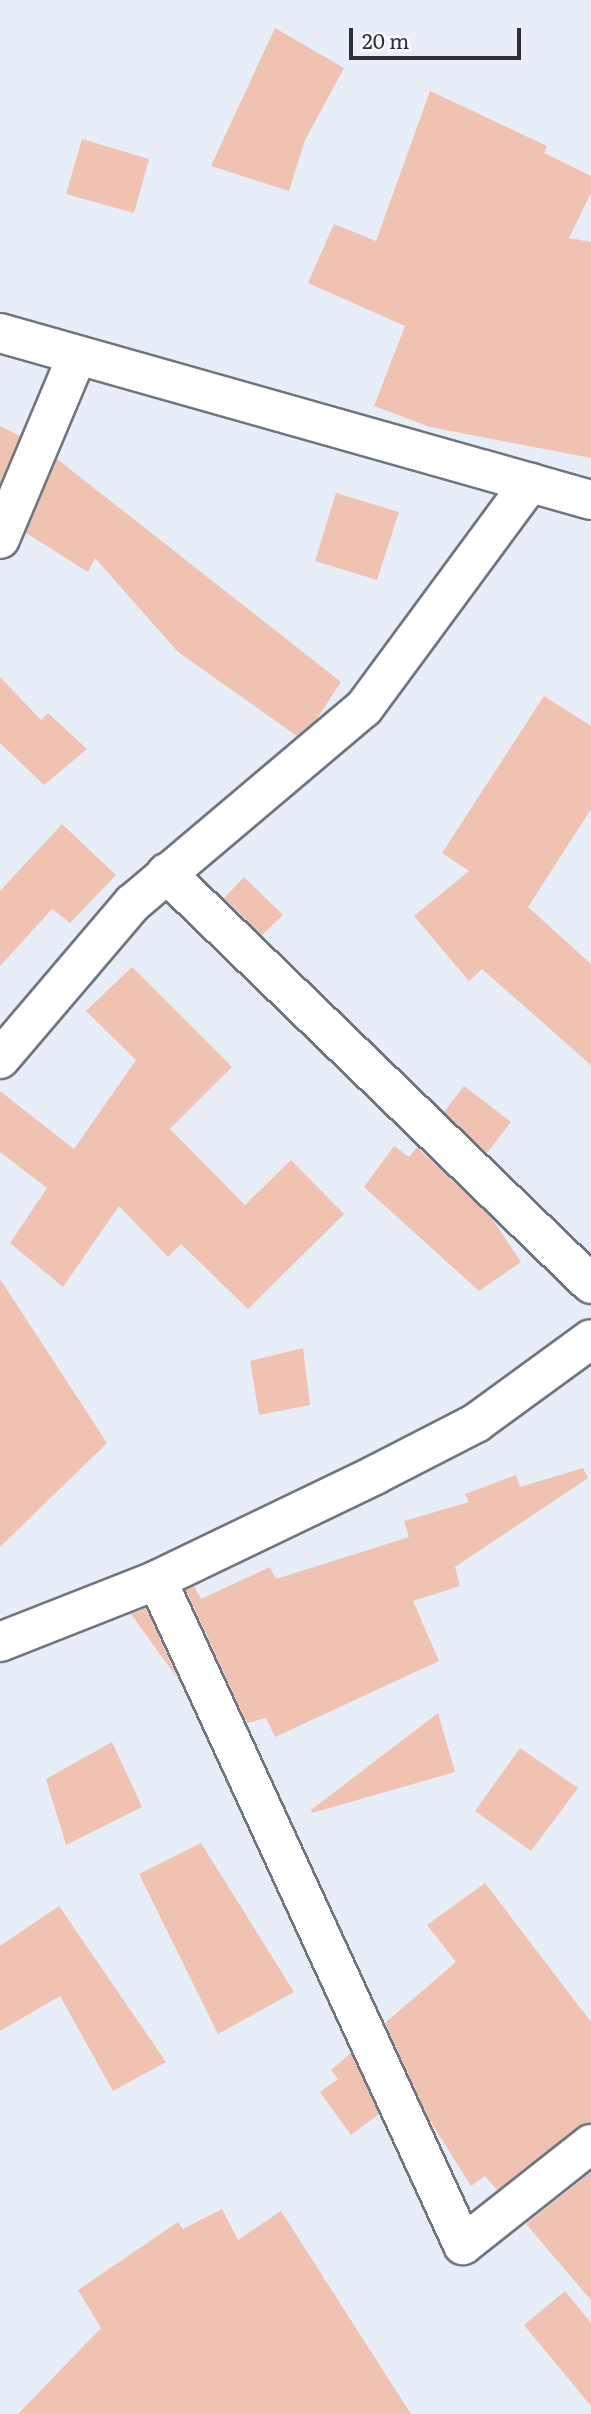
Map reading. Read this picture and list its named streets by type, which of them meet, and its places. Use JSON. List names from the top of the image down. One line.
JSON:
{"scale_bar":"20 m"}
